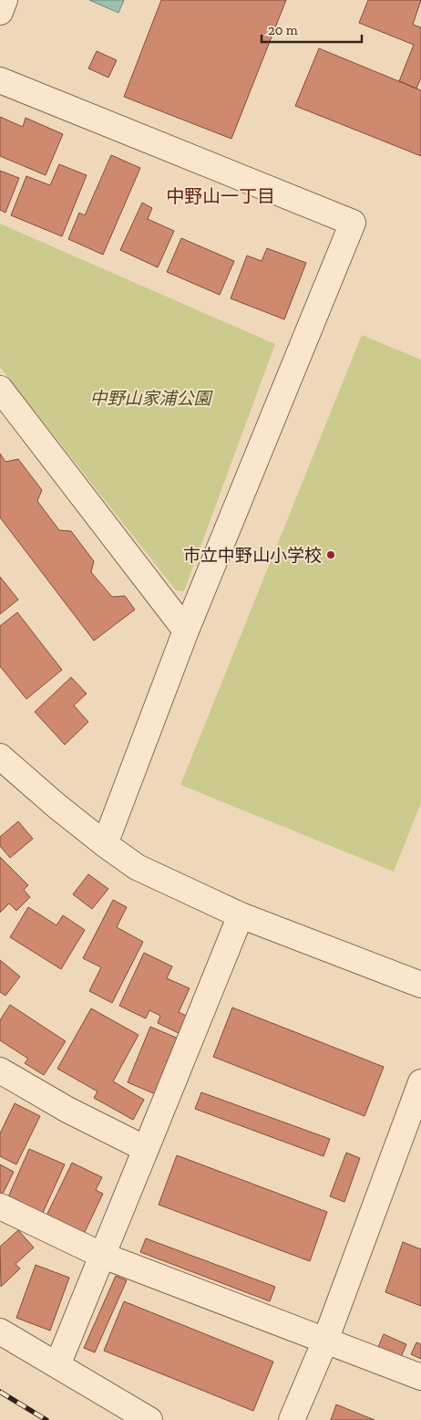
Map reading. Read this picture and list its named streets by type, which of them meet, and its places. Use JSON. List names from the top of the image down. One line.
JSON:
{"districts":["中野山一丁目"],"parks":["中野山家浦公園"],"places":["市立中野山小学校"],"scale_bar":"20 m"}
